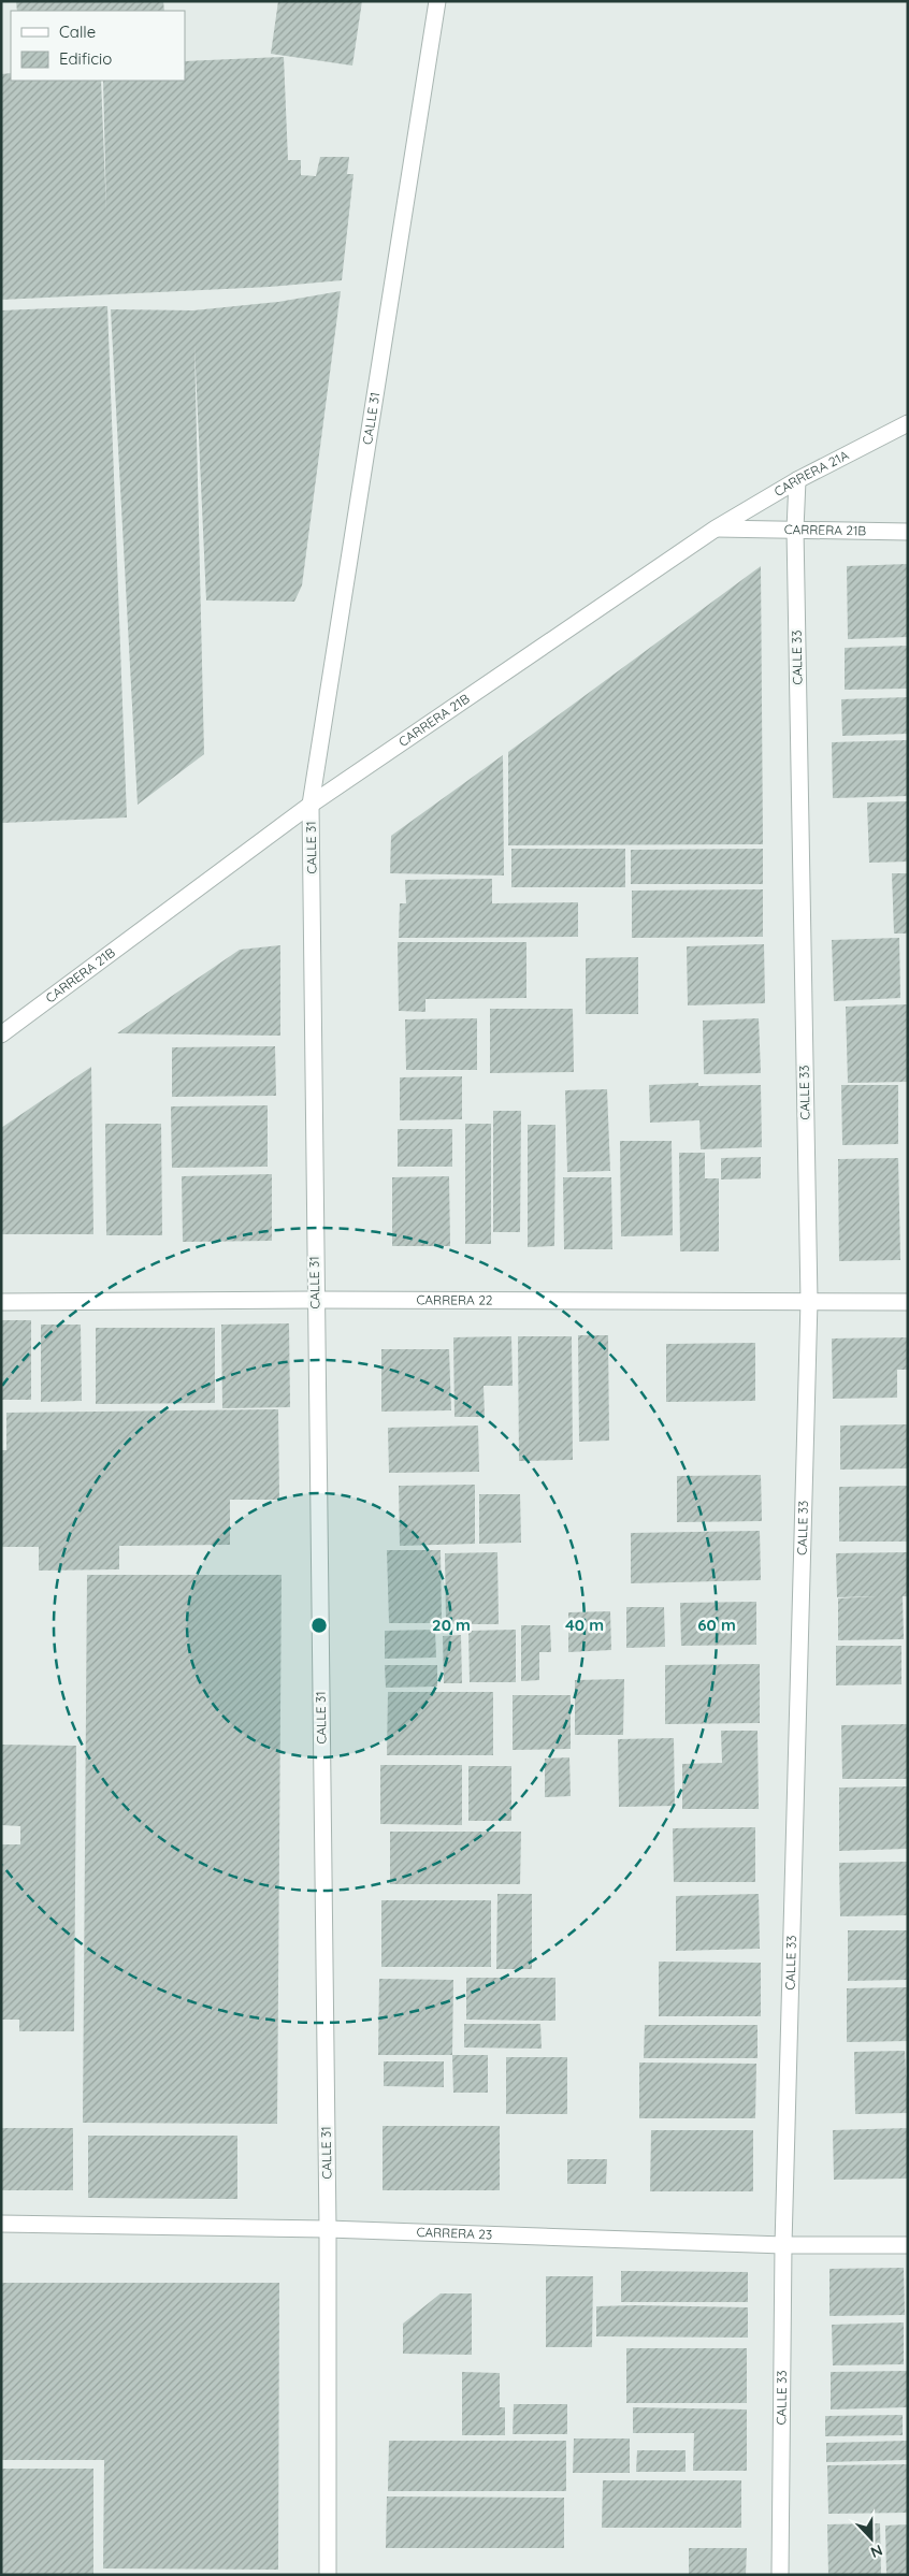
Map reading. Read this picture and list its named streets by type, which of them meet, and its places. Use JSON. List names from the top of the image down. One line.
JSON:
{"streets":{"street":["CALLE 31","CARRERA 21A","CARRERA 21B","CALLE 33","CARRERA 22","CARRERA 23"]},"crossings":[["CALLE 31","CARRERA 21B"],["CALLE 31","CARRERA 22"],["CALLE 31","CARRERA 23"],["CARRERA 21A","CARRERA 21B"],["CARRERA 21A","CALLE 33"],["CARRERA 21B","CALLE 33"],["CALLE 33","CARRERA 22"],["CALLE 33","CARRERA 23"]],"legend":["Calle","Edificio"],"north":"bottom","rings":["20 m","40 m","60 m"]}
